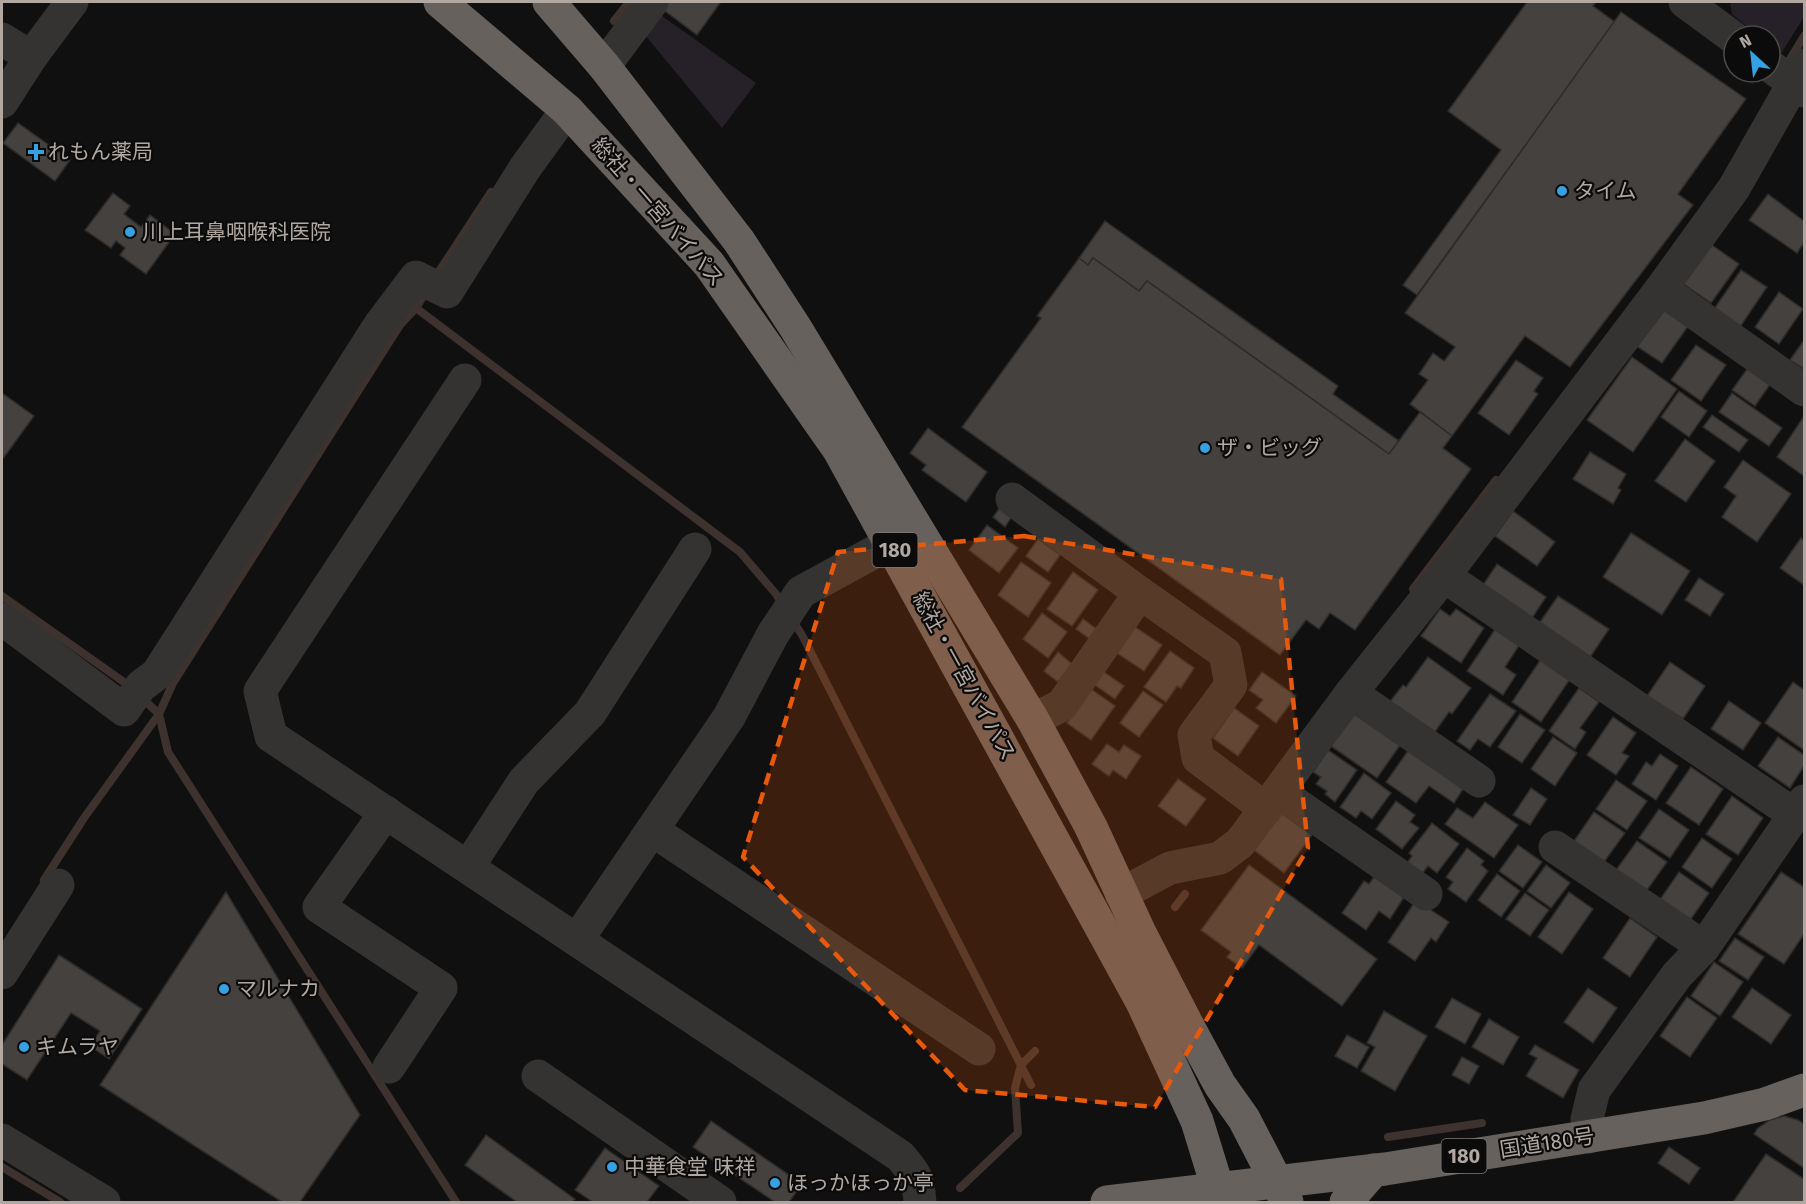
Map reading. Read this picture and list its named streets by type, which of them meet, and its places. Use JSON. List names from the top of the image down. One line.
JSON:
{"streets":{"highway":["総社・一宮バイパス","180","国道180号"]},"crossings":[["総社・一宮バイパス","国道180号"]],"places":{"health":["れもん薬局"],"other":["タイム","川上耳鼻咽喉科医院","ザ・ビッグ","マルナカ","キムラヤ","中華食堂 味祥","ほっかほっか亭"]},"north":"top left"}
